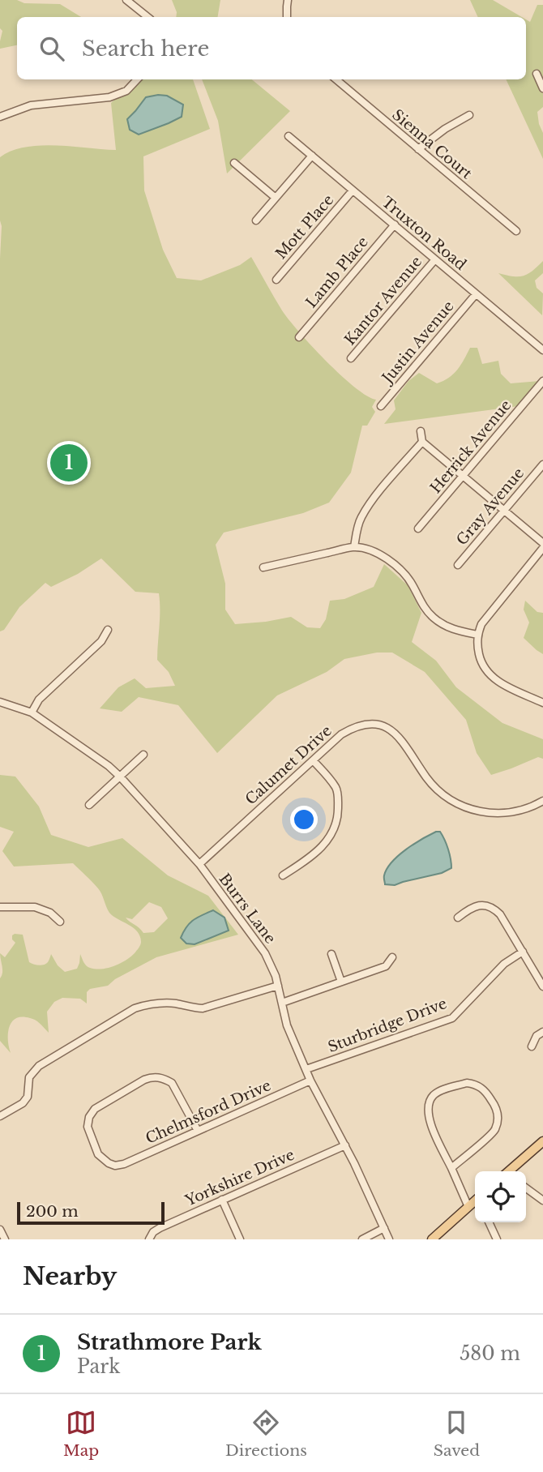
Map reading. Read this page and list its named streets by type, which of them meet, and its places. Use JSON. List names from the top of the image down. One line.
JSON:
{"streets":{"street":["Sienna Court","Mott Place","Truxton Road","Lamb Place","Kantor Avenue","Justin Avenue","Herrick Avenue","Gray Avenue","Calumet Drive","Burrs Lane","Sturbridge Drive","Chelmsford Drive","Yorkshire Drive"]},"crossings":[["Mott Place","Truxton Road"],["Truxton Road","Lamb Place"],["Truxton Road","Kantor Avenue"],["Truxton Road","Justin Avenue"],["Calumet Drive","Burrs Lane"],["Burrs Lane","Sturbridge Drive"],["Burrs Lane","Chelmsford Drive"],["Burrs Lane","Yorkshire Drive"]],"scale_bar":"200 m","page":{"search":"Search here","pins":"1","scale":"200 m","heading":"Nearby","list":[{"mark":"1","name":"Strathmore Park","note":"Park","value":"580 m"}],"nav":["Map","Directions","Saved"]}}
